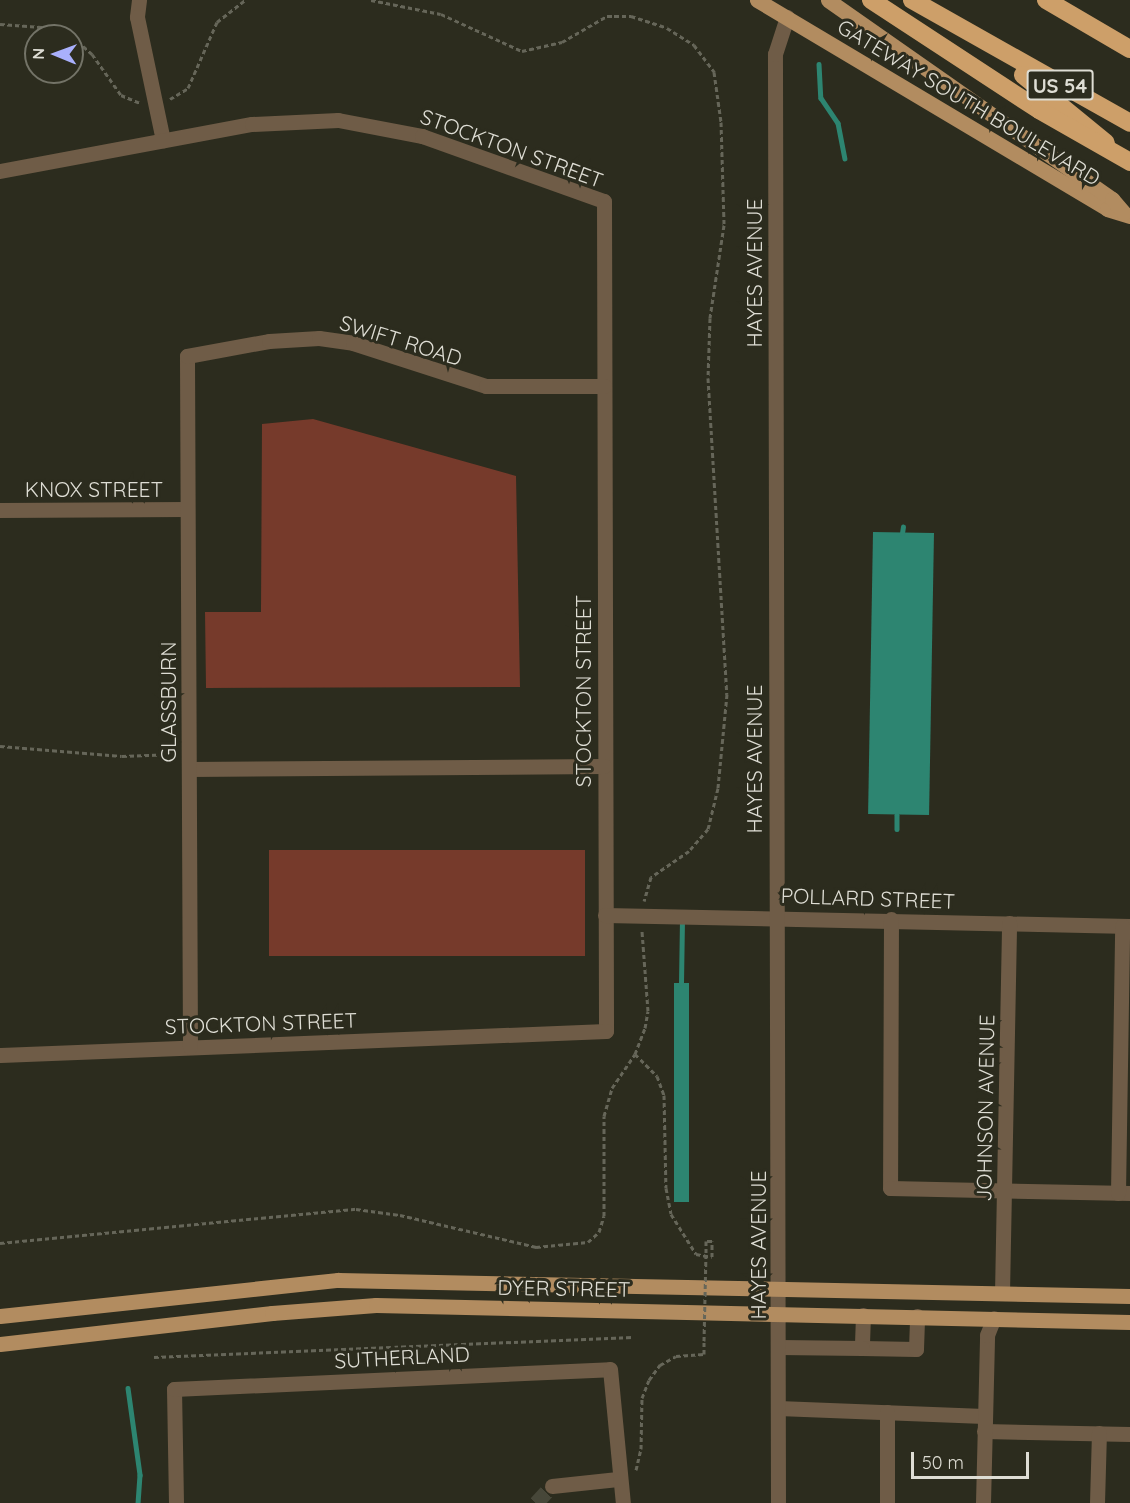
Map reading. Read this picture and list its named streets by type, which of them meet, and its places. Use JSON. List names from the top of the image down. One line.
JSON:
{"streets":{"highway":["US 54"],"main road":["GATEWAY SOUTH BOULEVARD","DYER STREET"],"street":["STOCKTON STREET","HAYES AVENUE","SWIFT ROAD","KNOX STREET","GLASSBURN","POLLARD STREET","JOHNSON AVENUE","SUTHERLAND"]},"crossings":[["GATEWAY SOUTH BOULEVARD","HAYES AVENUE"],["STOCKTON STREET","SWIFT ROAD"],["STOCKTON STREET","GLASSBURN"],["STOCKTON STREET","POLLARD STREET"],["HAYES AVENUE","POLLARD STREET"],["HAYES AVENUE","DYER STREET"],["SWIFT ROAD","GLASSBURN"],["KNOX STREET","GLASSBURN"],["POLLARD STREET","JOHNSON AVENUE"],["JOHNSON AVENUE","DYER STREET"]],"scale_bar":"50 m","north":"left"}
